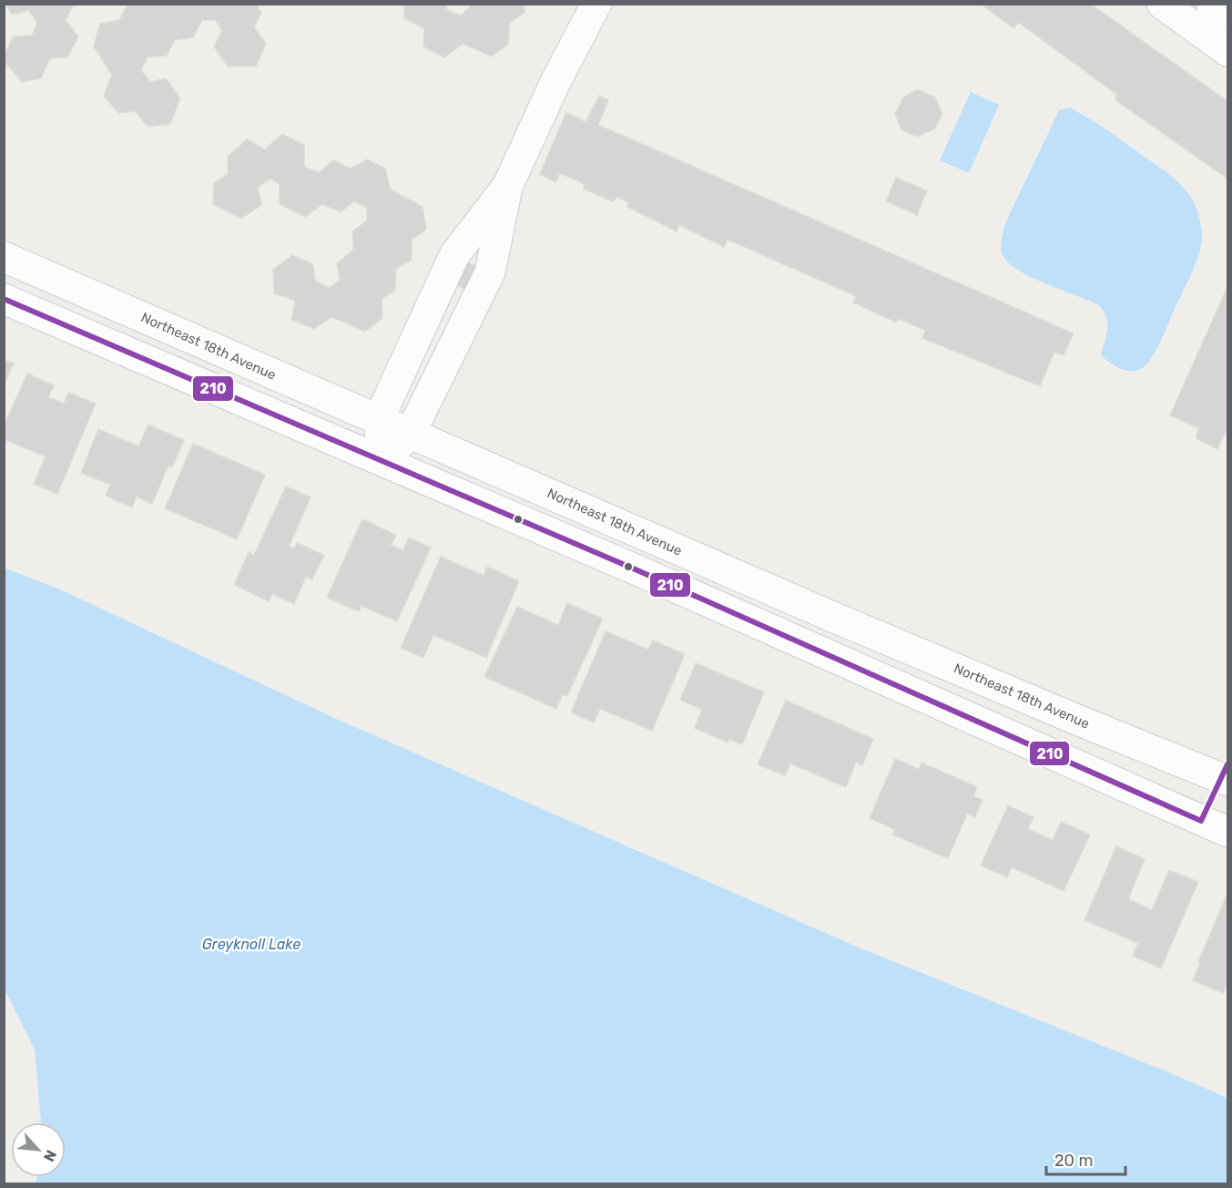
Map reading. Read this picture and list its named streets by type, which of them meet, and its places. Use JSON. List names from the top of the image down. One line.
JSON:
{"streets":{"street":["Northeast 18th Avenue"]},"water":["Greyknoll Lake"],"lines":["transit line 210"],"scale_bar":"20 m","north":"bottom right"}
